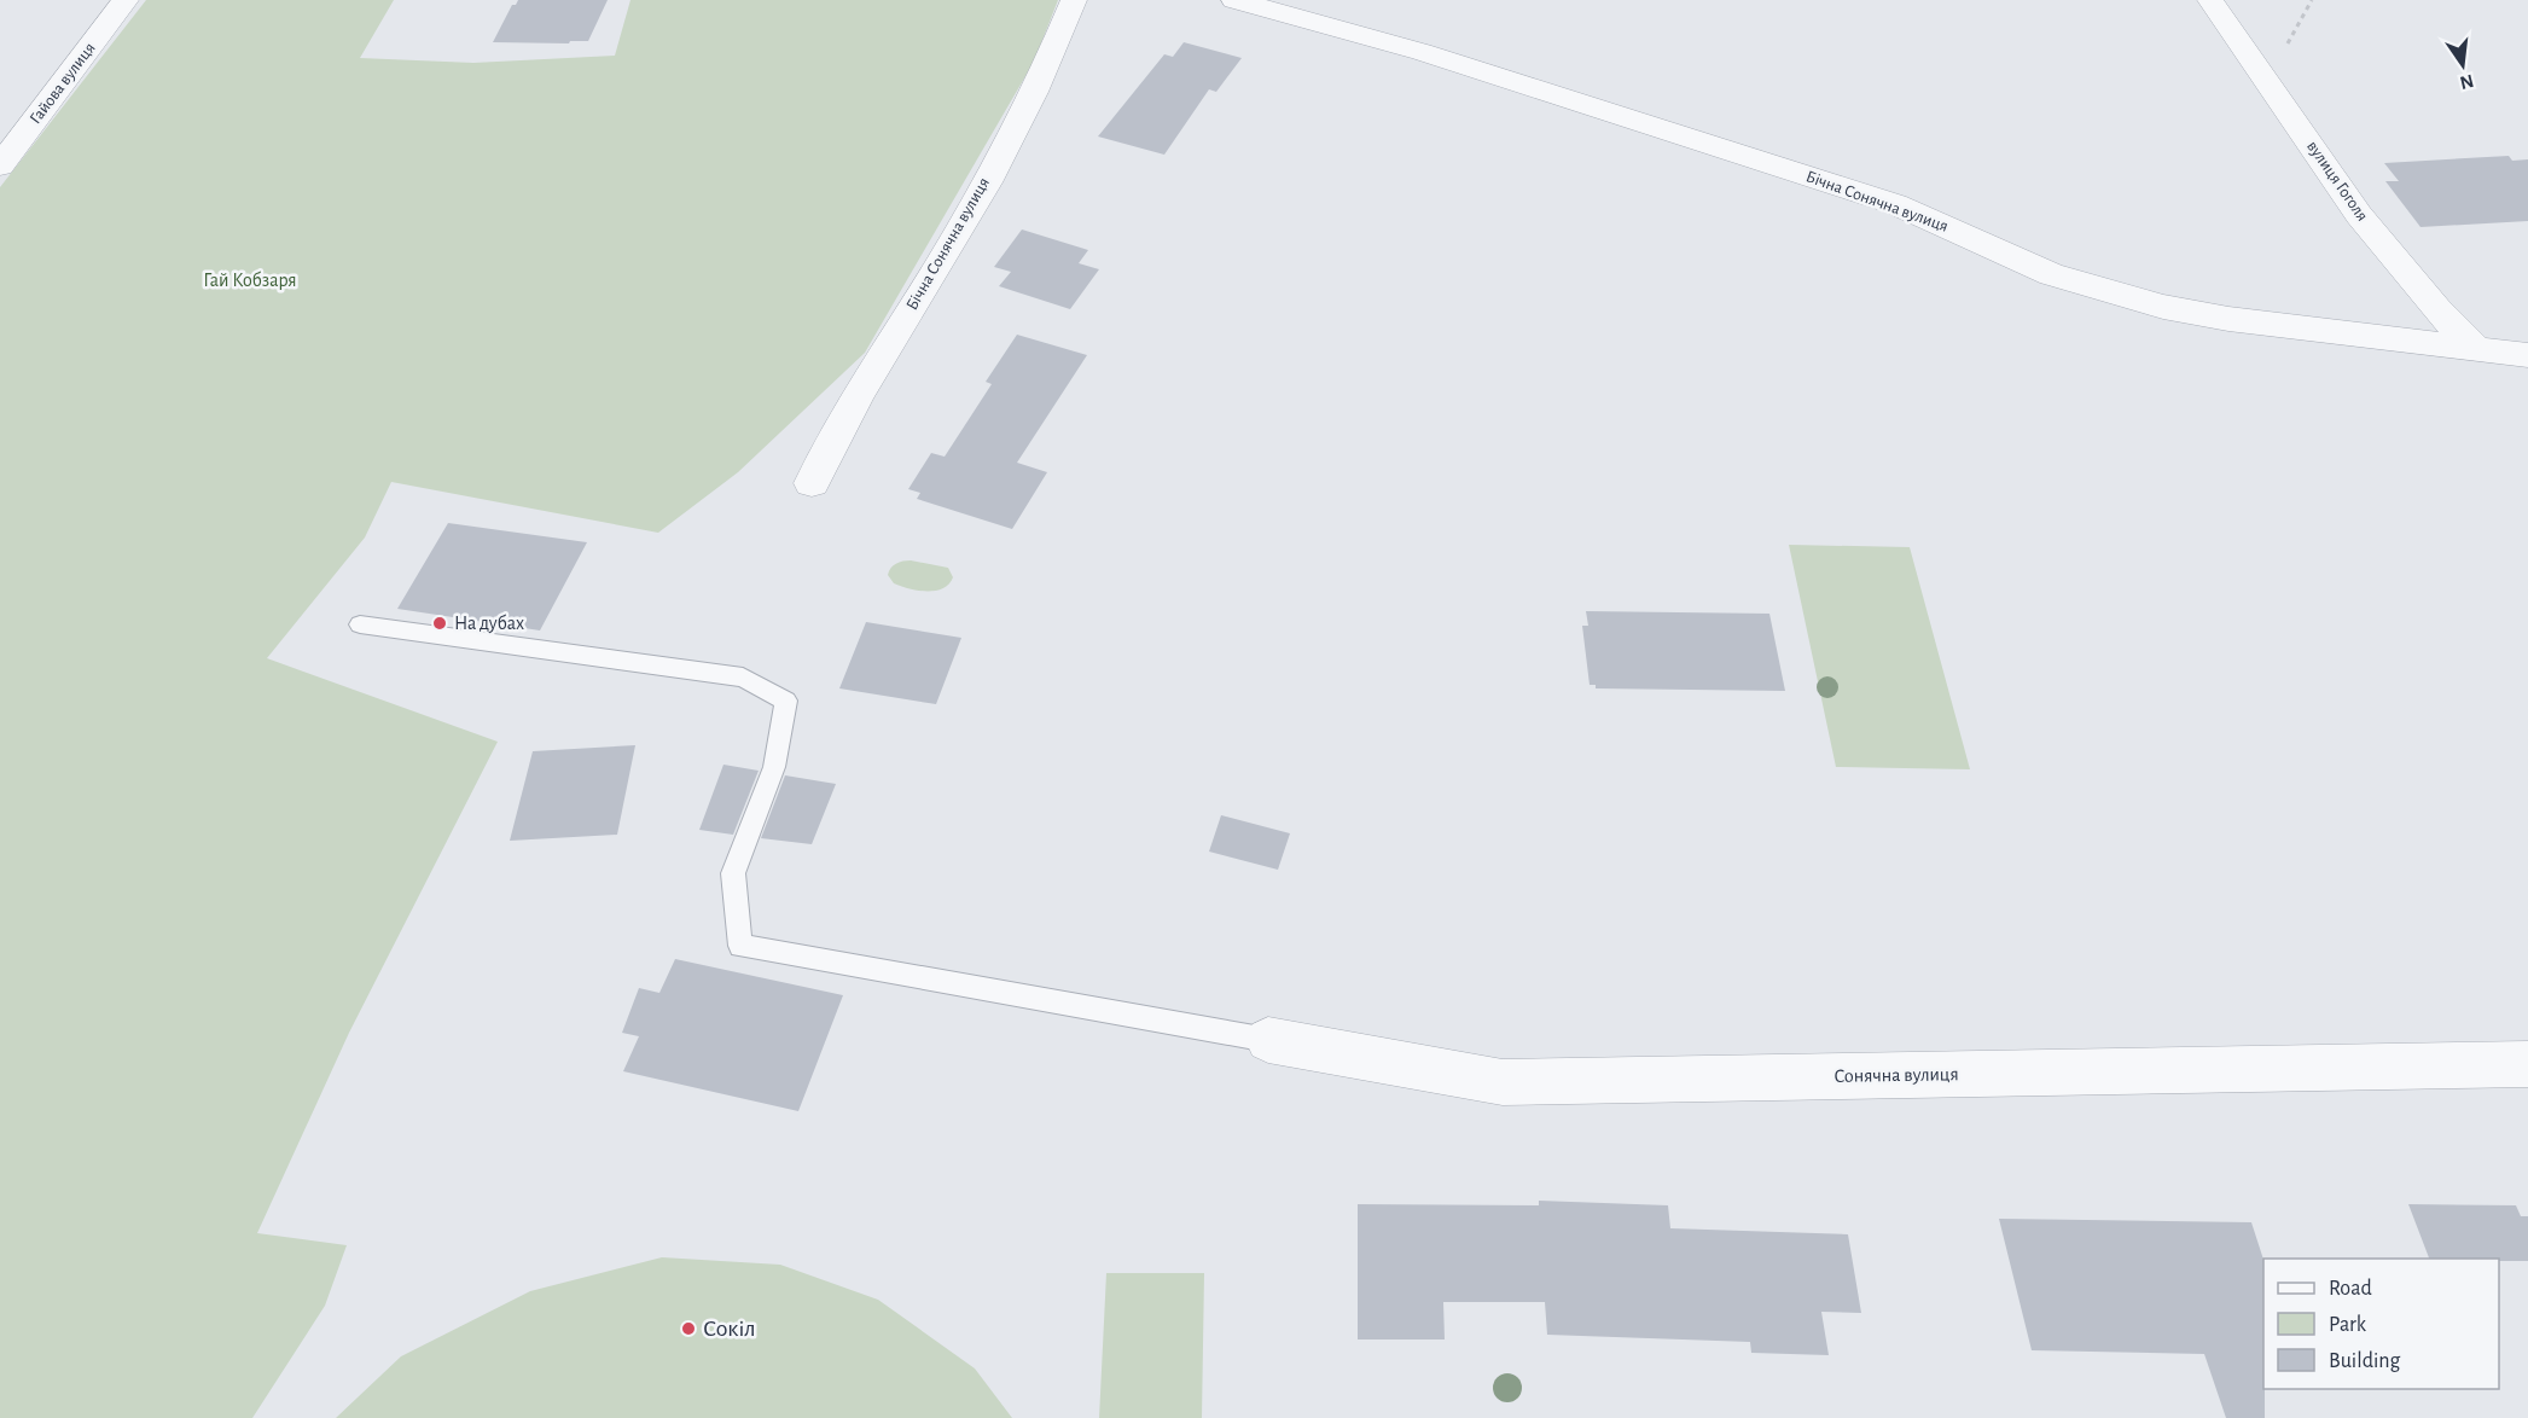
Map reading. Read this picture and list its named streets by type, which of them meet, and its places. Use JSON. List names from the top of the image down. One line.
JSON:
{"streets":{"street":["Гайова вулиця","вулиця Гоголя","Бічна Сонячна вулиця","Сонячна вулиця"]},"crossings":[["вулиця Гоголя","Бічна Сонячна вулиця"]],"parks":["Гай Кобзаря"],"places":["На дубах","Сокіл"],"legend":["Road","Park","Building"],"north":"bottom"}
